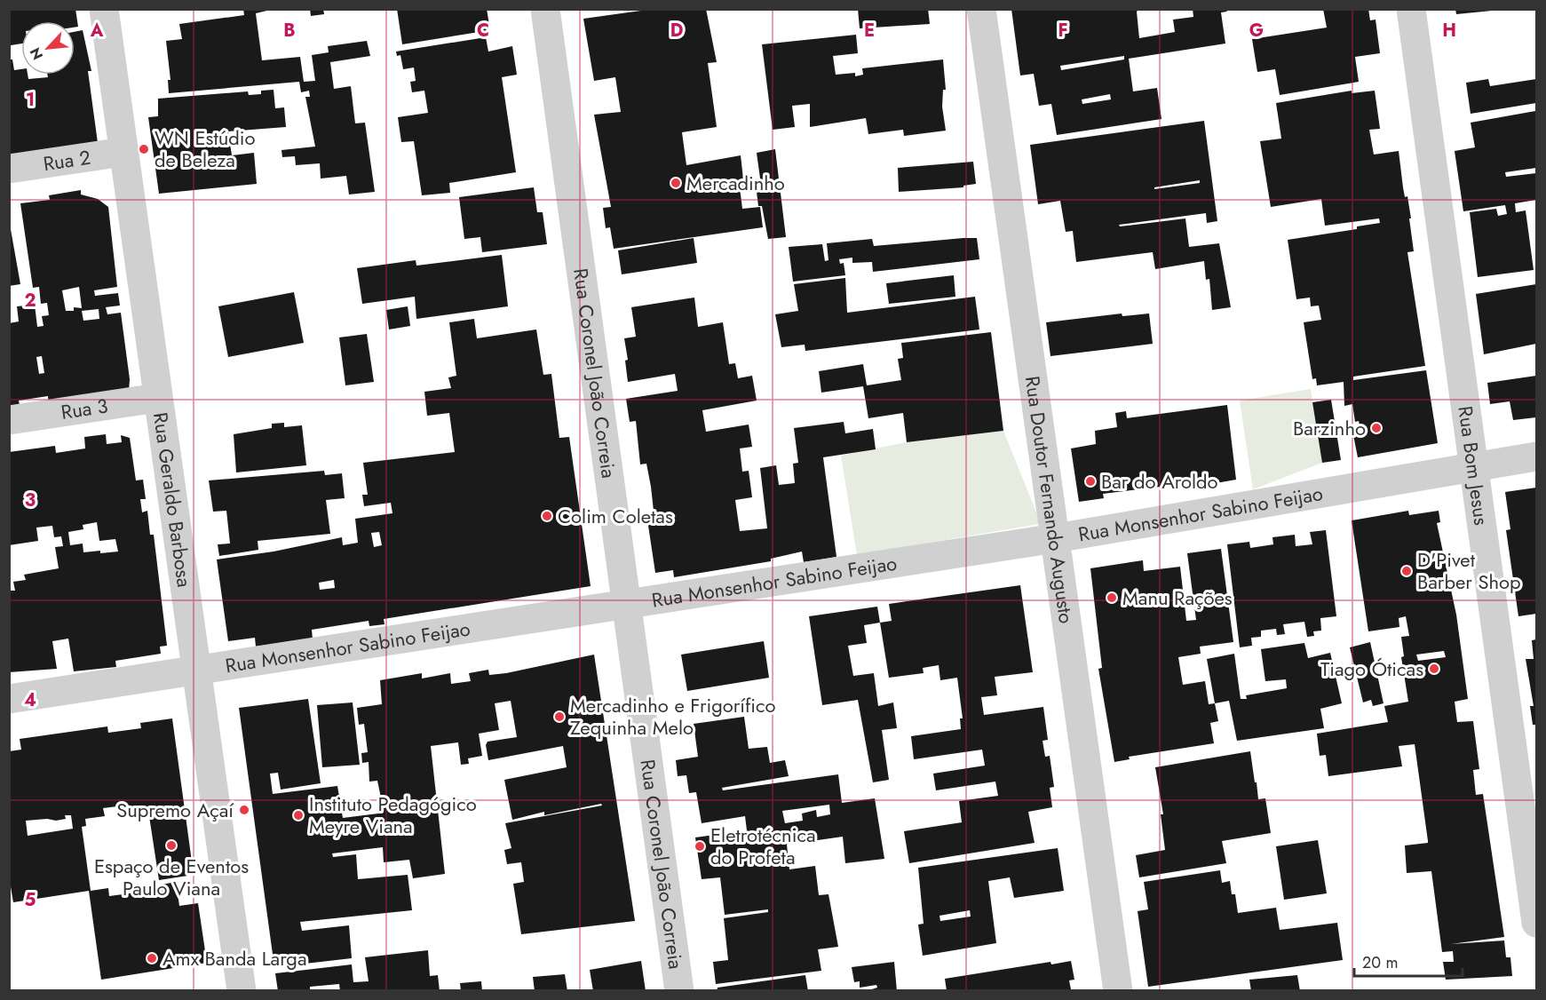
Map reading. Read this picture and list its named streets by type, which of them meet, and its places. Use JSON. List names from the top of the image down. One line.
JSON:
{"streets":{"street":["Rua 2","Rua Coronel João Correia","Rua 3","Rua Bom Jesus","Rua Geraldo Barbosa","Rua Doutor Fernando Augusto","Rua Monsenhor Sabino Feijao"]},"crossings":[["Rua 2","Rua Geraldo Barbosa"],["Rua Coronel João Correia","Rua Monsenhor Sabino Feijao"],["Rua 3","Rua Geraldo Barbosa"],["Rua Bom Jesus","Rua Monsenhor Sabino Feijao"],["Rua Geraldo Barbosa","Rua Monsenhor Sabino Feijao"],["Rua Doutor Fernando Augusto","Rua Monsenhor Sabino Feijao"]],"places":["WN Estúdio de Beleza","Mercadinho","Barzinho","Bar do Aroldo","Colim Coletas","D'Pivet Barber Shop","Manu Rações","Tiago Óticas","Mercadinho e Frigorífico Zequinha Melo","Supremo Açaí","Instituto Pedagógico Meyre Viana","Espaço de Eventos Paulo Viana","Eletrotécnica do Profeta","Amx Banda Larga"],"scale_bar":"20 m","north":"bottom left","grid":{"columns":["A","B","C","D","E","F","G","H"],"rows":["1","2","3","4","5"]}}
